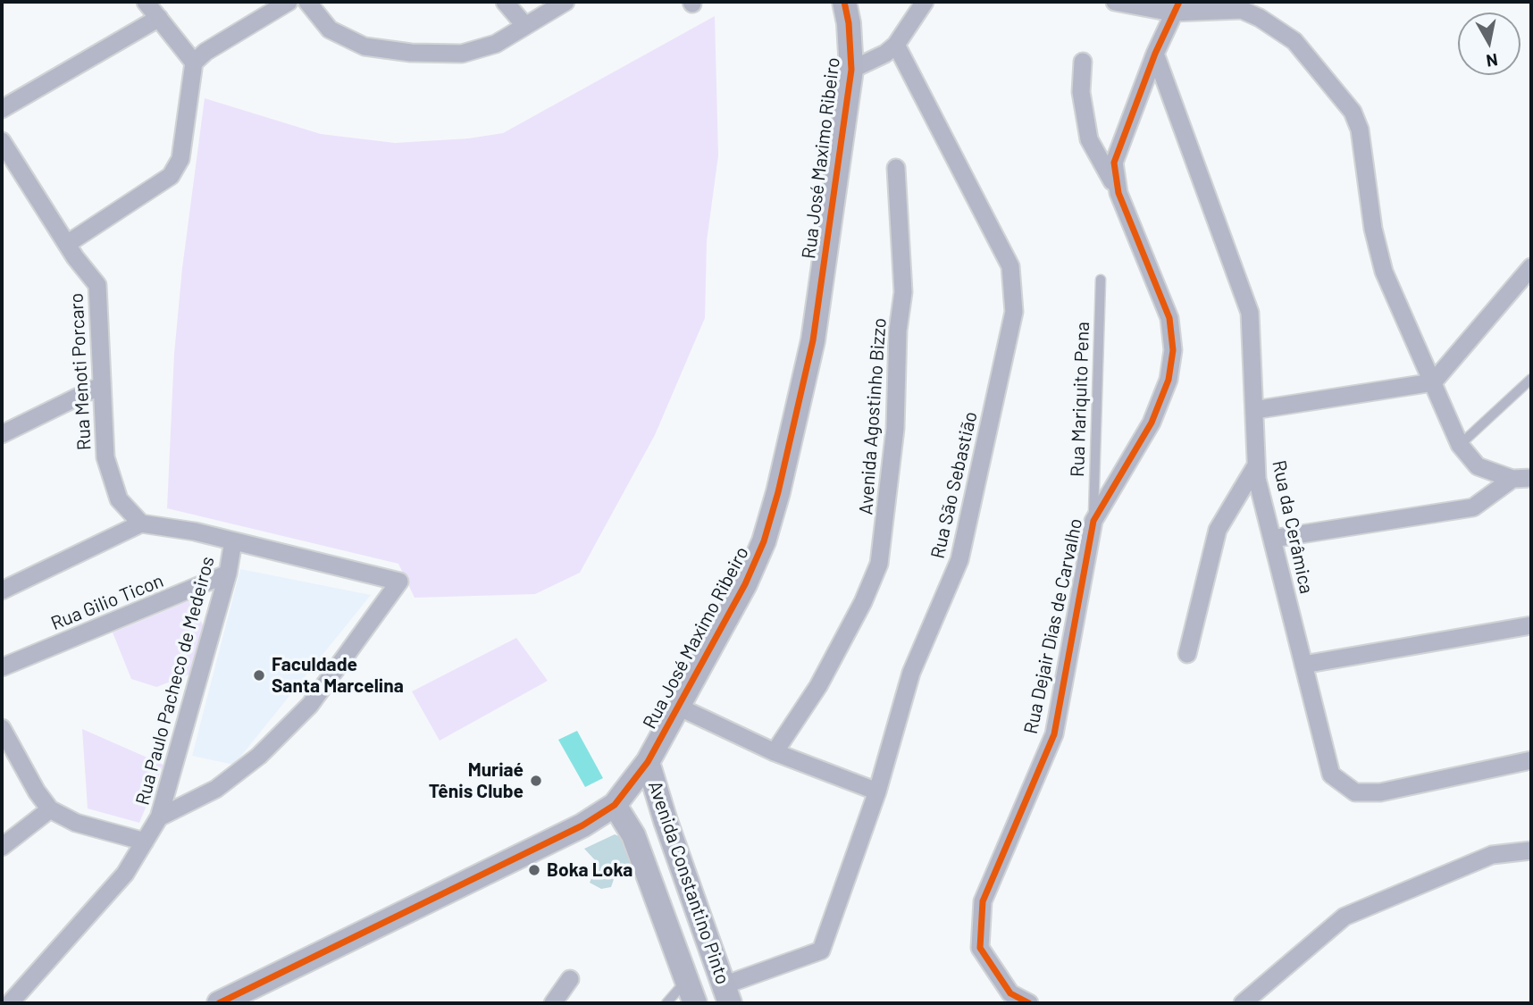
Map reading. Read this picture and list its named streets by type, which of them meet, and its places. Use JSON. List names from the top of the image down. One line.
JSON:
{"streets":{"street":["Rua José Maximo Ribeiro","Rua Menoti Porcaro","Avenida Agostinho Bizzo","Rua São Sebastião","Rua da Cerâmica","Rua Gilio Ticon","Rua Dejair Dias de Carvalho","Rua Paulo Pacheco de Medeiros","Avenida Constantino Pinto"],"lane":["Rua Mariquito Pena"]},"crossings":[["Rua José Maximo Ribeiro","Avenida Constantino Pinto"],["Rua Mariquito Pena","Rua Dejair Dias de Carvalho"],["Rua São Sebastião","Avenida Constantino Pinto"],["Rua da Cerâmica","Rua Dejair Dias de Carvalho"],["Rua Gilio Ticon","Rua Paulo Pacheco de Medeiros"]],"places":["Faculdade Santa Marcelina","Muriaé Tênis Clube","Boka Loka"],"north":"bottom"}
